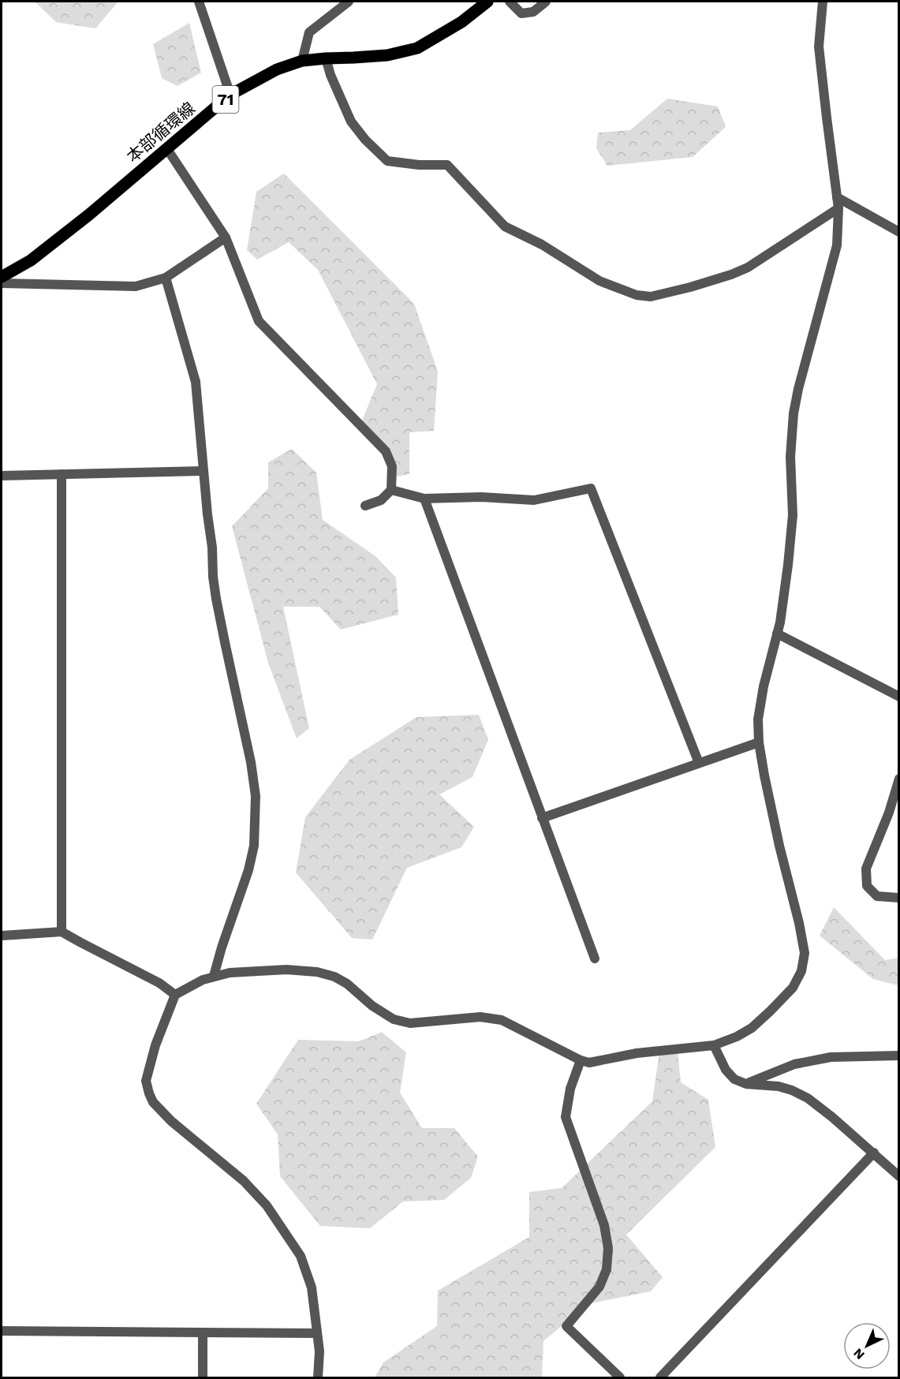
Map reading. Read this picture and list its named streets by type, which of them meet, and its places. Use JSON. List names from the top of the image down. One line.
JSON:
{"streets":{"main road":["71","本部循環線"]},"north":"bottom left"}
